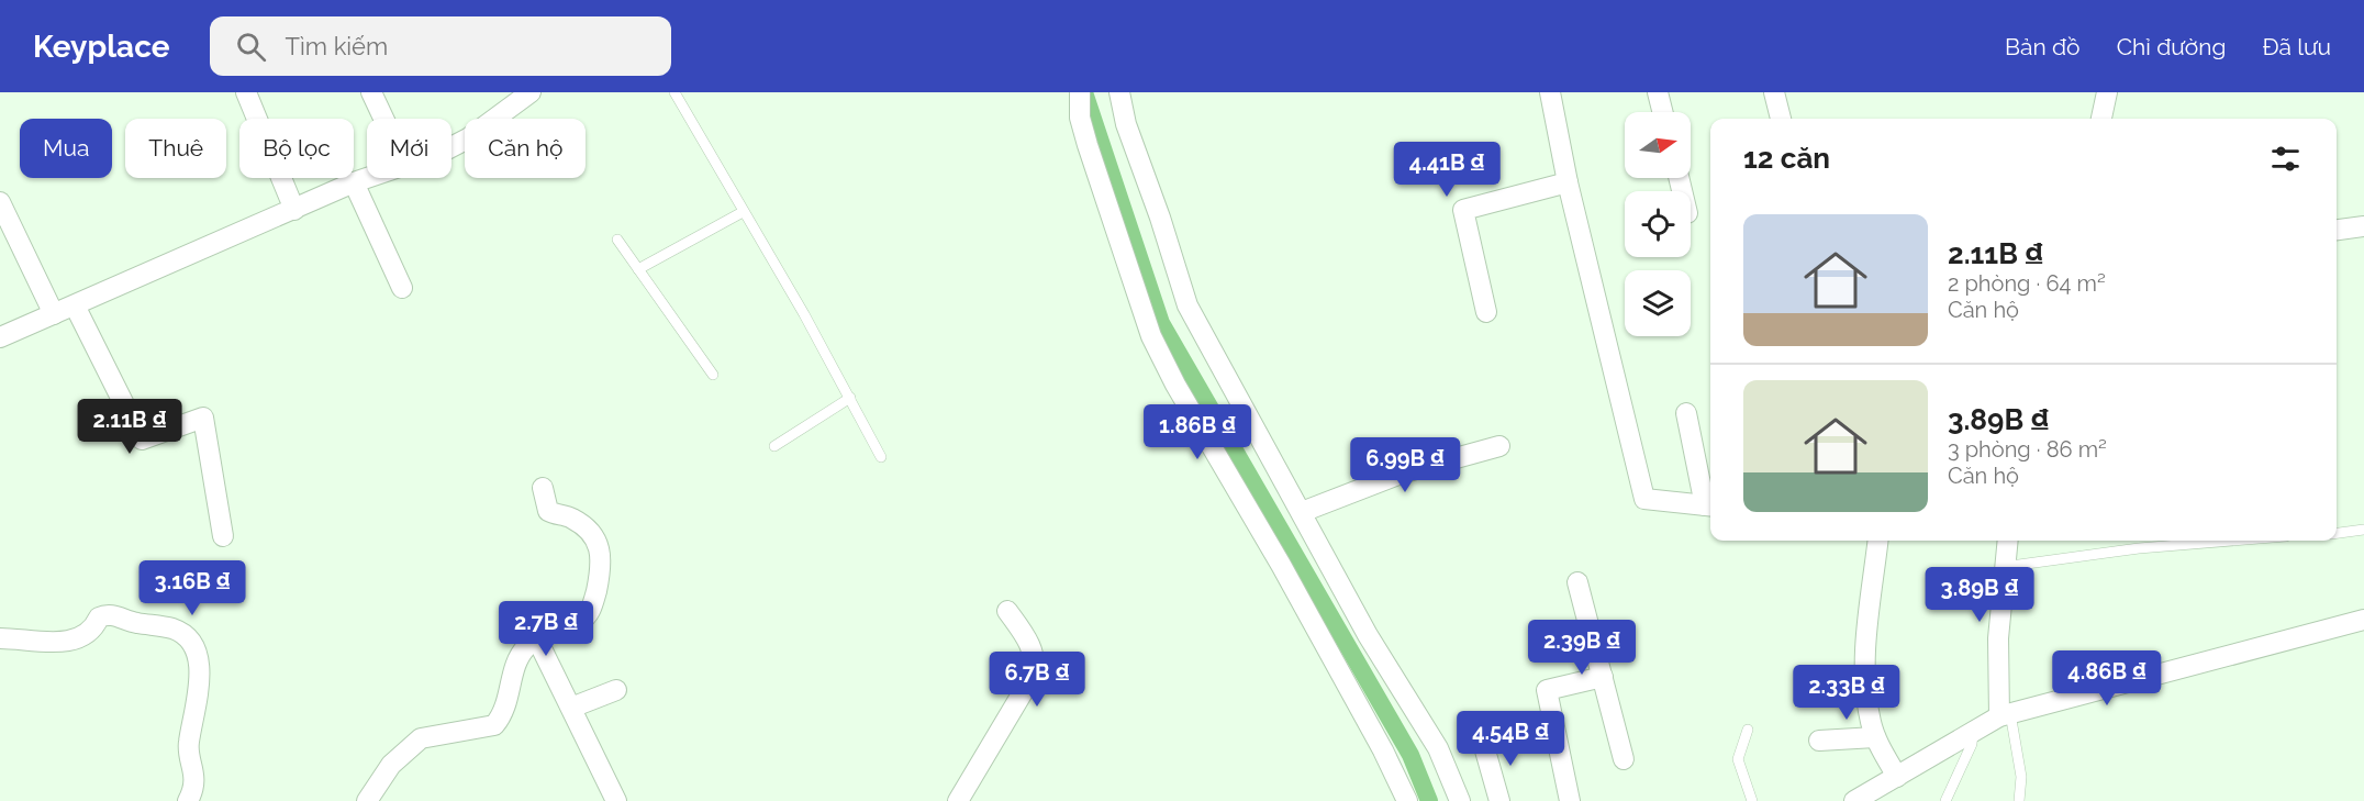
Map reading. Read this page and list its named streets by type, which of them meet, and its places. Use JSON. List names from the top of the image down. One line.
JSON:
{"north":"right","page":{"header":"Keyplace","search":"Tìm kiếm","nav":["Bản đồ","Chỉ đường","Đã lưu"],"chip":["Mua","Thuê","Bộ lọc","Mới","Căn hộ"],"heading":"12 căn","price":["4.41B ₫","2.11B ₫","1.86B ₫","6.99B ₫","3.16B ₫","3.89B ₫","2.7B ₫","2.39B ₫","4.86B ₫","6.7B ₫","2.33B ₫","4.54B ₫"],"list":[{"name":"2.11B ₫","note":"2 phòng · 64 m² · Căn hộ"},{"name":"3.89B ₫","note":"3 phòng · 86 m² · Căn hộ"}]}}
